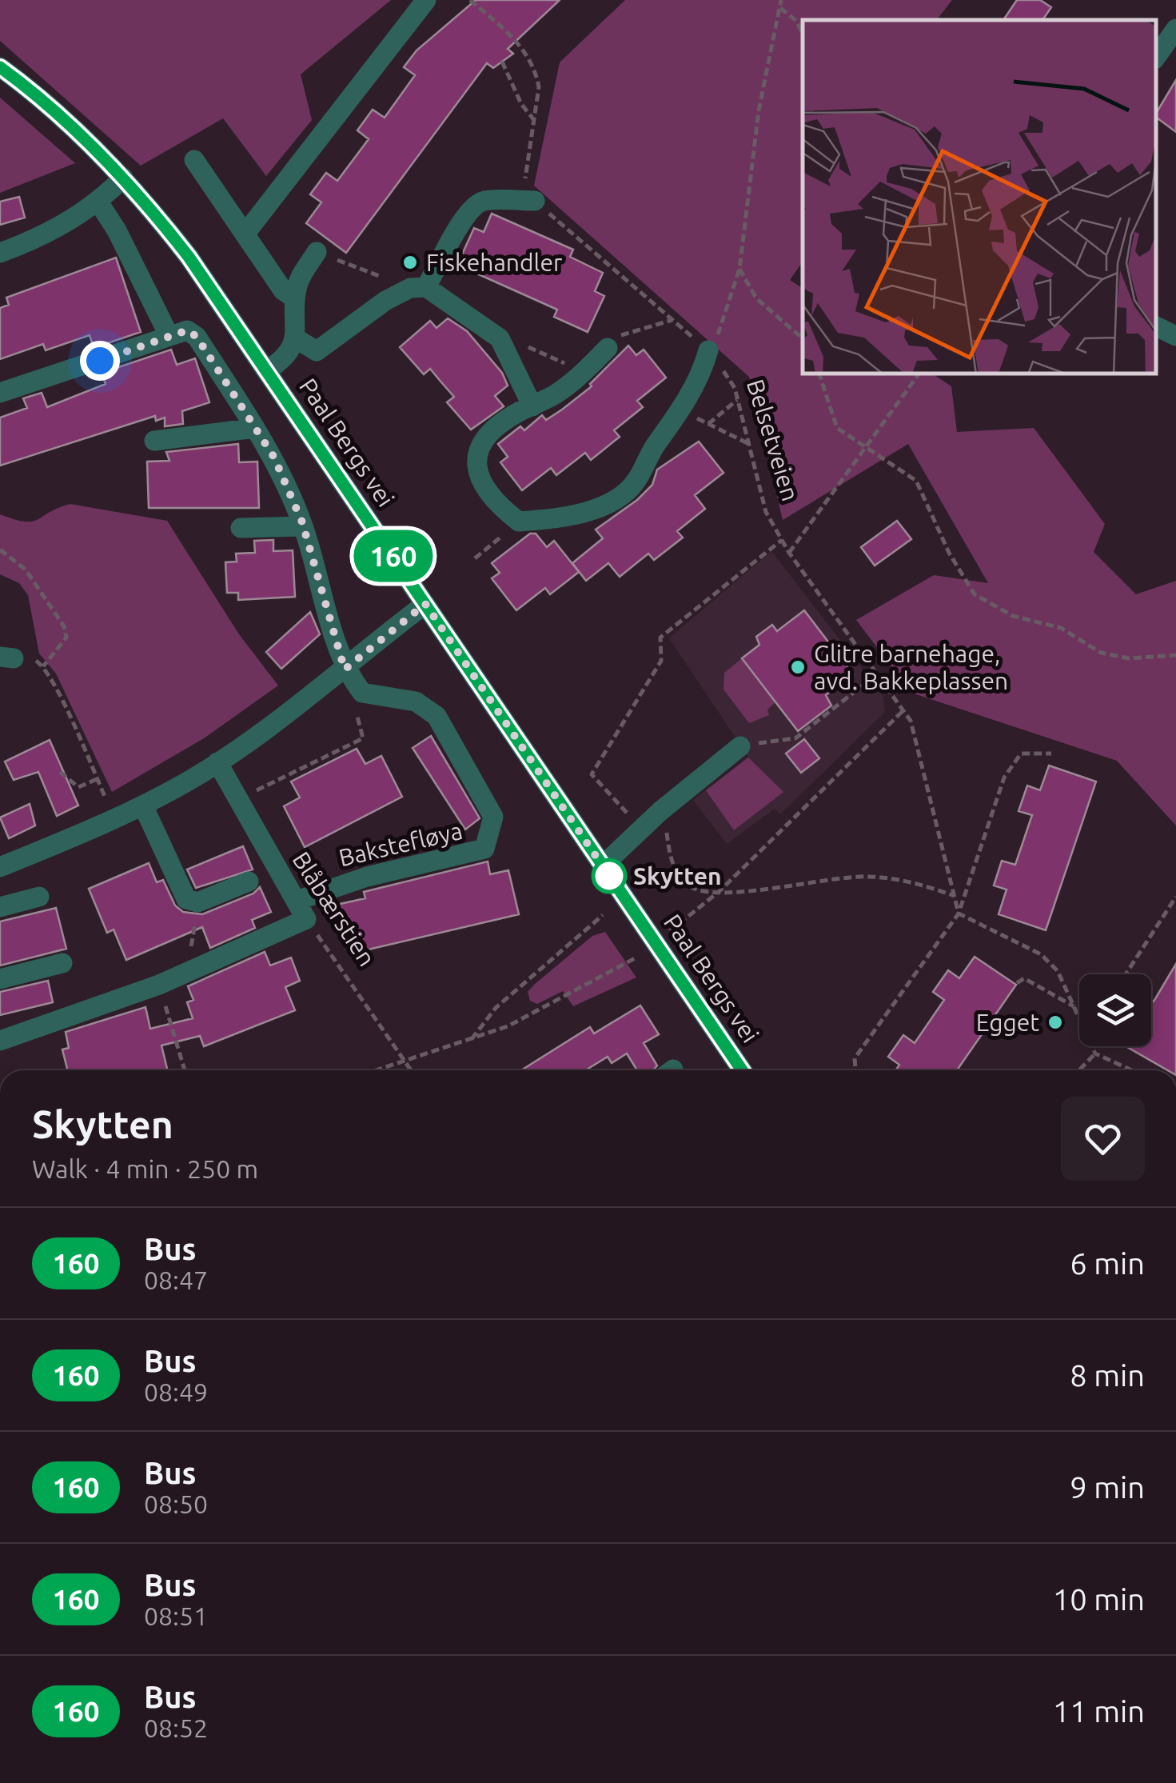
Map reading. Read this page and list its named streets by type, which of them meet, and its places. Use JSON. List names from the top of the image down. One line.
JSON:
{"streets":{"street":["Paal Bergs vei","Bakstefløya","Blåbærstien"],"path":["Belsetveien"]},"crossings":[["Bakstefløya","Blåbærstien"]],"places":["Fiskehandler","Glitre barnehage, avd. Bakkeplassen","Skytten","Egget"],"lines":["bus line 160"],"page":{"on_map":"160","heading":["Skytten","Walk · 4 min · 250 m"],"list":[{"mark":"160","name":"Bus","note":"08:47","value":"6 min"},{"mark":"160","name":"Bus","note":"08:49","value":"8 min"},{"mark":"160","name":"Bus","note":"08:50","value":"9 min"},{"mark":"160","name":"Bus","note":"08:51","value":"10 min"},{"mark":"160","name":"Bus","note":"08:52","value":"11 min"}]}}
